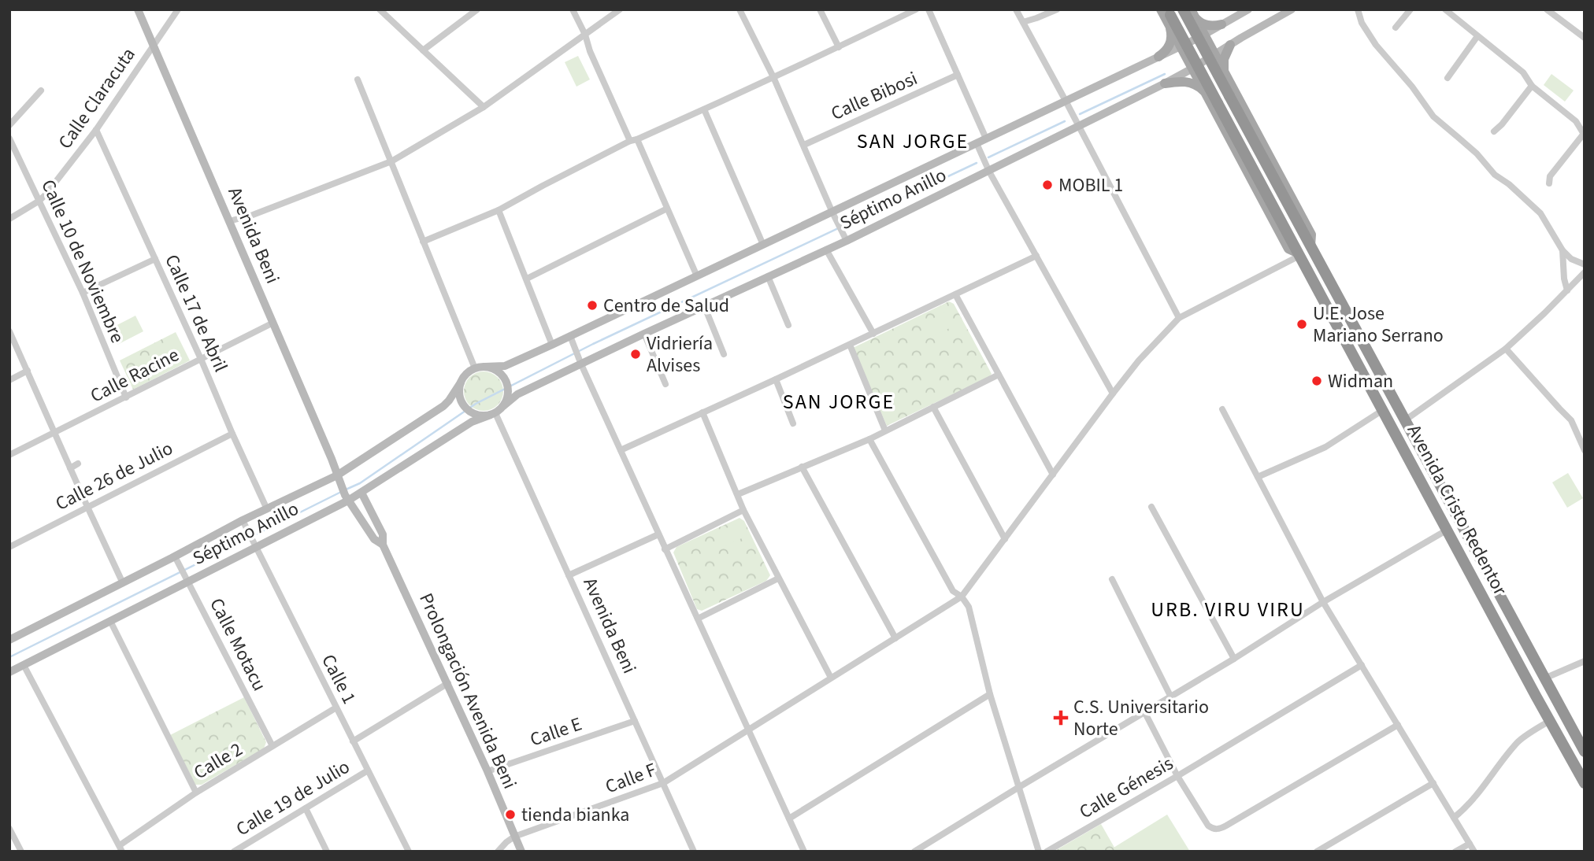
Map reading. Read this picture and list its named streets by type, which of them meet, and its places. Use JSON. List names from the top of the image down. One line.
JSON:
{"streets":{"highway":["Avenida Cristo Redentor"],"main road":["Séptimo Anillo","Avenida Beni","Prolongación Avenida Beni"],"street":["Calle Bibosi","Calle Claracuta","Calle 10 de Noviembre","Calle 17 de Abril","Calle Racine","Calle 26 de Julio","Calle Motacu","Calle 1","Calle E","Calle 2","Calle F","Calle Génesis","Calle 19 de Julio"]},"crossings":[["Calle Claracuta","Avenida Beni"],["Calle Claracuta","Calle 10 de Noviembre"],["Calle Claracuta","Calle 17 de Abril"],["Séptimo Anillo","Avenida Beni"],["Séptimo Anillo","Calle 17 de Abril"],["Séptimo Anillo","Avenida Cristo Redentor"],["Séptimo Anillo","Calle Motacu"],["Séptimo Anillo","Calle 1"],["Séptimo Anillo","Prolongación Avenida Beni"],["Avenida Beni","Calle Racine"],["Avenida Beni","Prolongación Avenida Beni"],["Avenida Beni","Calle E"],["Avenida Beni","Calle F"],["Calle 10 de Noviembre","Calle Racine"],["Calle 17 de Abril","Calle Racine"],["Calle 17 de Abril","Calle 26 de Julio"],["Calle Motacu","Calle 2"],["Calle 1","Calle 2"],["Calle 1","Calle 19 de Julio"],["Prolongación Avenida Beni","Calle E"],["Prolongación Avenida Beni","Calle F"]],"districts":["SAN JORGE","SAN JORGE","URB. VIRU VIRU"],"places":{"other":["MOBIL 1","Centro de Salud","U.E. Jose Mariano Serrano","Vidriería Alvises","Widman","tienda bianka"],"health":["C.S. Universitario Norte"]}}
